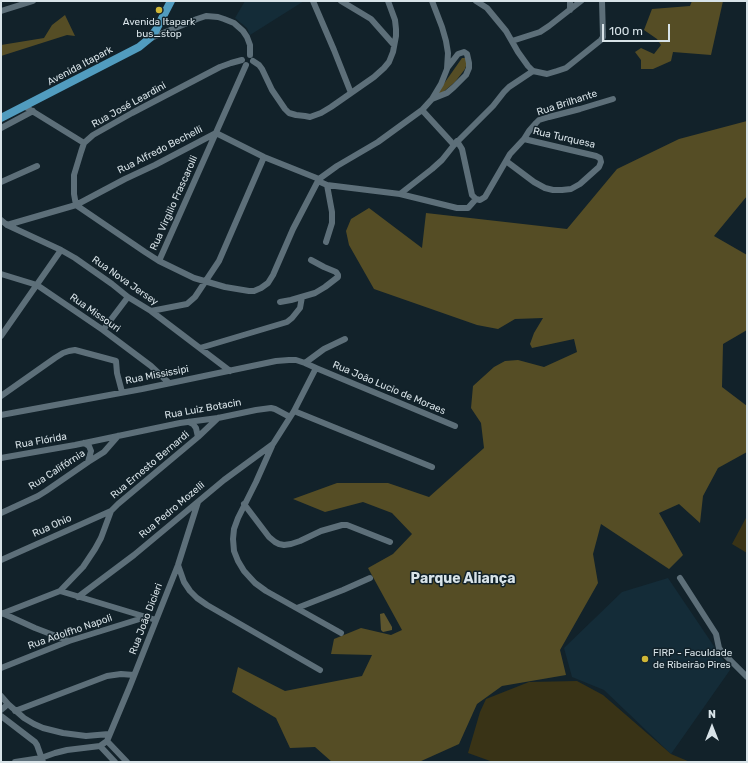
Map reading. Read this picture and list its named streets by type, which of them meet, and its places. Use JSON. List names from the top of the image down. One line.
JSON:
{"streets":{"main road":["Avenida Itapark"],"street":["Rua Brilhante","Rua José Leardini","Rua Turquesa","Rua Alfredo Bechelli","Rua Virgilio Frascarolli","Rua Nova Jersey","Rua Missouri","Rua Mississipi","Rua João Lucio de Moraes","Rua Luiz Botacin","Rua Flórida","Rua Ernesto Bernardi","Rua Califórnia","Rua Pedro Mozelli","Rua Ohio","Rua João Dicieri","Rua Adolfho Napoli"]},"crossings":[["Rua Brilhante","Rua Turquesa"],["Rua Brilhante","Rua Alfredo Bechelli"],["Rua José Leardini","Rua Virgilio Frascarolli"],["Rua Alfredo Bechelli","Rua Virgilio Frascarolli"],["Rua Alfredo Bechelli","Rua Nova Jersey"],["Rua Nova Jersey","Rua Mississipi"],["Rua Missouri","Rua Mississipi"],["Rua Mississipi","Rua João Lucio de Moraes"],["Rua Mississipi","Rua Pedro Mozelli"],["Rua João Lucio de Moraes","Rua Pedro Mozelli"],["Rua Luiz Botacin","Rua Flórida"],["Rua Luiz Botacin","Rua Ernesto Bernardi"],["Rua Luiz Botacin","Rua Califórnia"],["Rua Luiz Botacin","Rua Pedro Mozelli"],["Rua Flórida","Rua Califórnia"],["Rua Ernesto Bernardi","Rua Ohio"],["Rua Pedro Mozelli","Rua João Dicieri"]],"districts":["Parque Aliança"],"places":["Avenida Itapark bus_stop","FIRP - Faculdade de Ribeirão Pires"],"scale_bar":"100 m","north":"top"}
